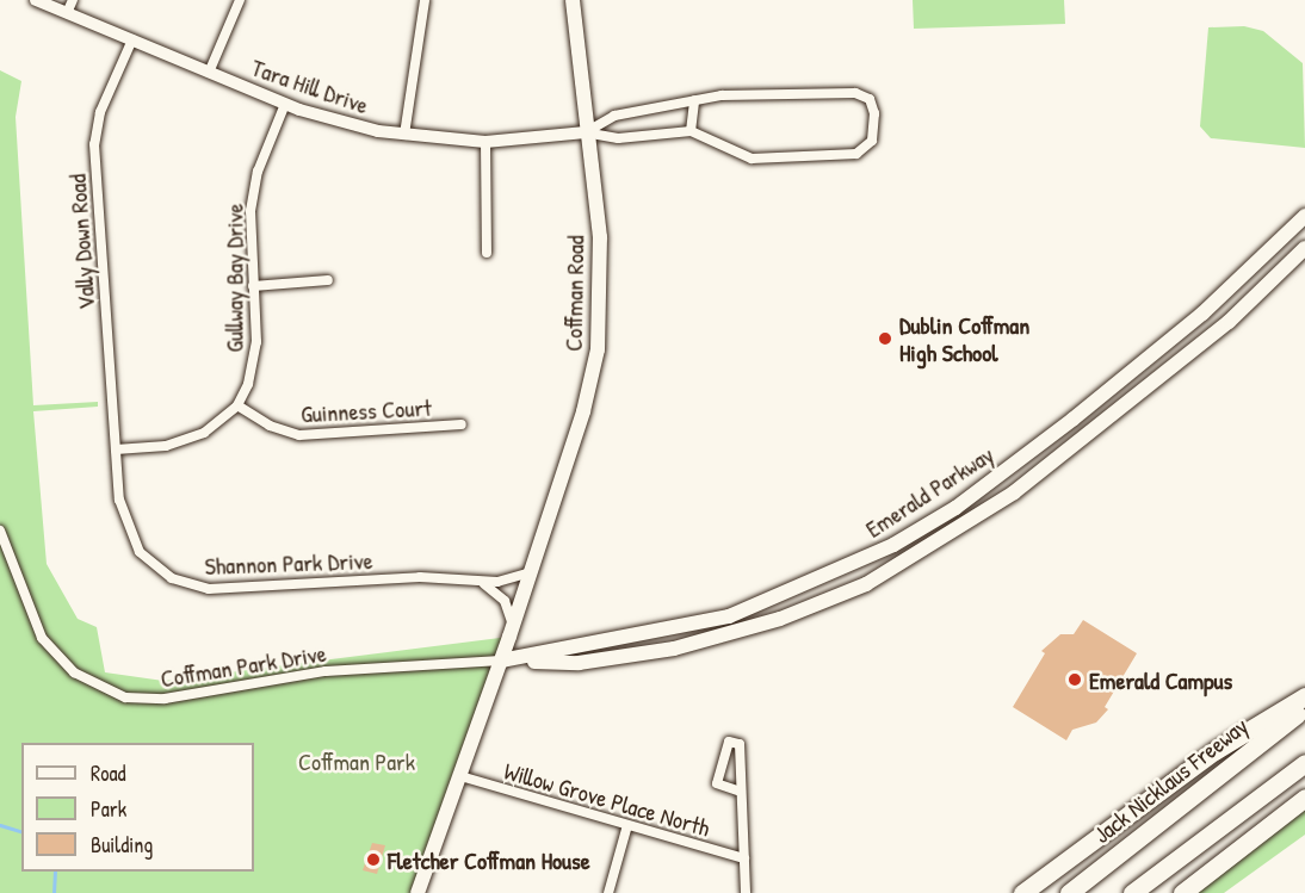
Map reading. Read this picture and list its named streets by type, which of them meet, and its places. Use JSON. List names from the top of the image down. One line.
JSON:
{"streets":{"highway":["Jack Nicklaus Freeway"],"main road":["Coffman Road","Emerald Parkway"],"street":["Tara Hill Drive","Vally Down Road","Gullway Bay Drive","Guinness Court","Shannon Park Drive","Coffman Park Drive","Willow Grove Place North"]},"crossings":[["Tara Hill Drive","Vally Down Road"],["Tara Hill Drive","Gullway Bay Drive"],["Tara Hill Drive","Coffman Road"],["Vally Down Road","Shannon Park Drive"],["Gullway Bay Drive","Guinness Court"],["Coffman Road","Emerald Parkway"],["Coffman Road","Shannon Park Drive"],["Coffman Road","Coffman Park Drive"],["Emerald Parkway","Coffman Park Drive"]],"parks":["Coffman Park"],"places":["Dublin Coffman High School","Emerald Campus","Fletcher Coffman House"],"legend":["Road","Park","Building"]}
